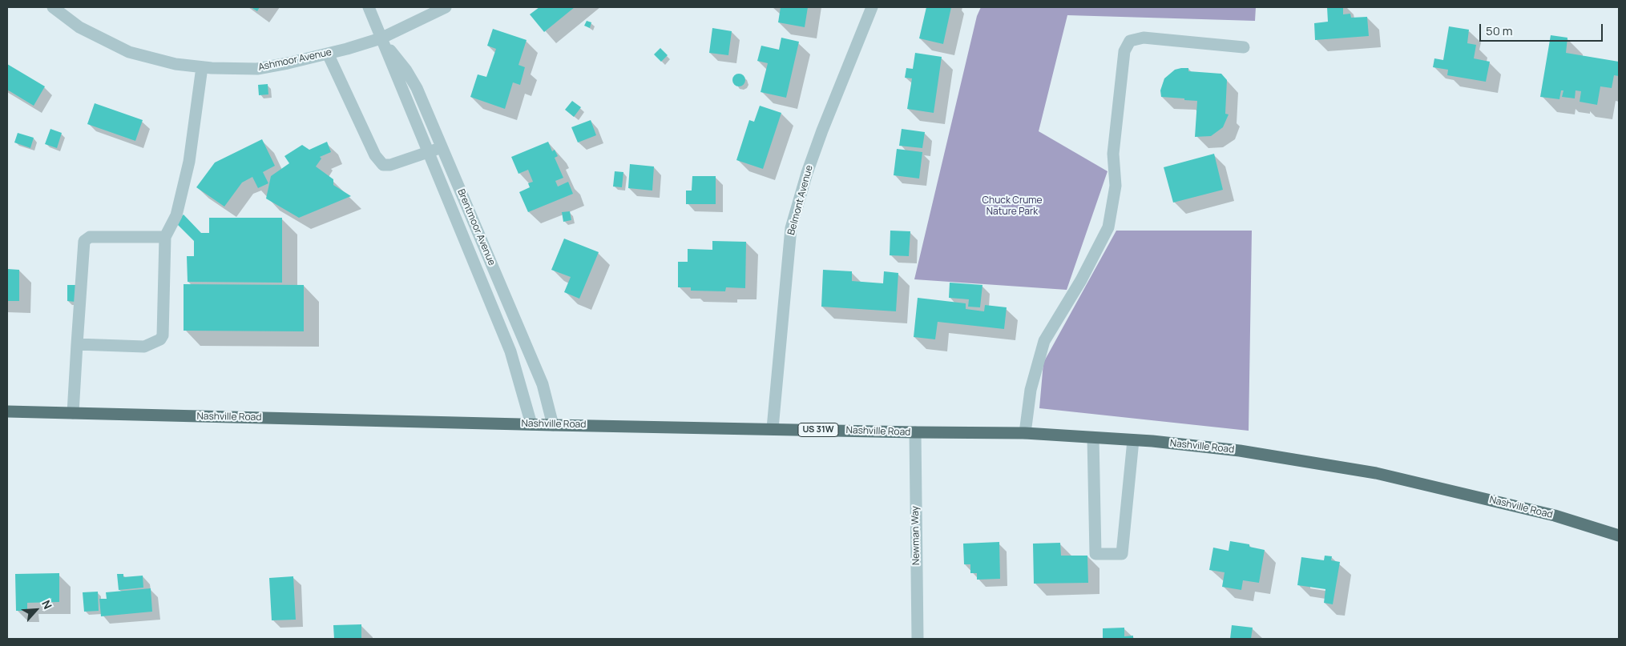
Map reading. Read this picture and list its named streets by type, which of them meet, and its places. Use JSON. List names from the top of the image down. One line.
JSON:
{"streets":{"main road":["Nashville Road","US 31W"],"street":["Ashmoor Avenue","Belmont Avenue","Brentmoor Avenue","Newman Way"]},"crossings":[["Ashmoor Avenue","Brentmoor Avenue"],["Belmont Avenue","Nashville Road"],["Brentmoor Avenue","Nashville Road"],["Nashville Road","Newman Way"]],"parks":["Chuck Crume Nature Park"],"scale_bar":"50 m","north":"top right"}
